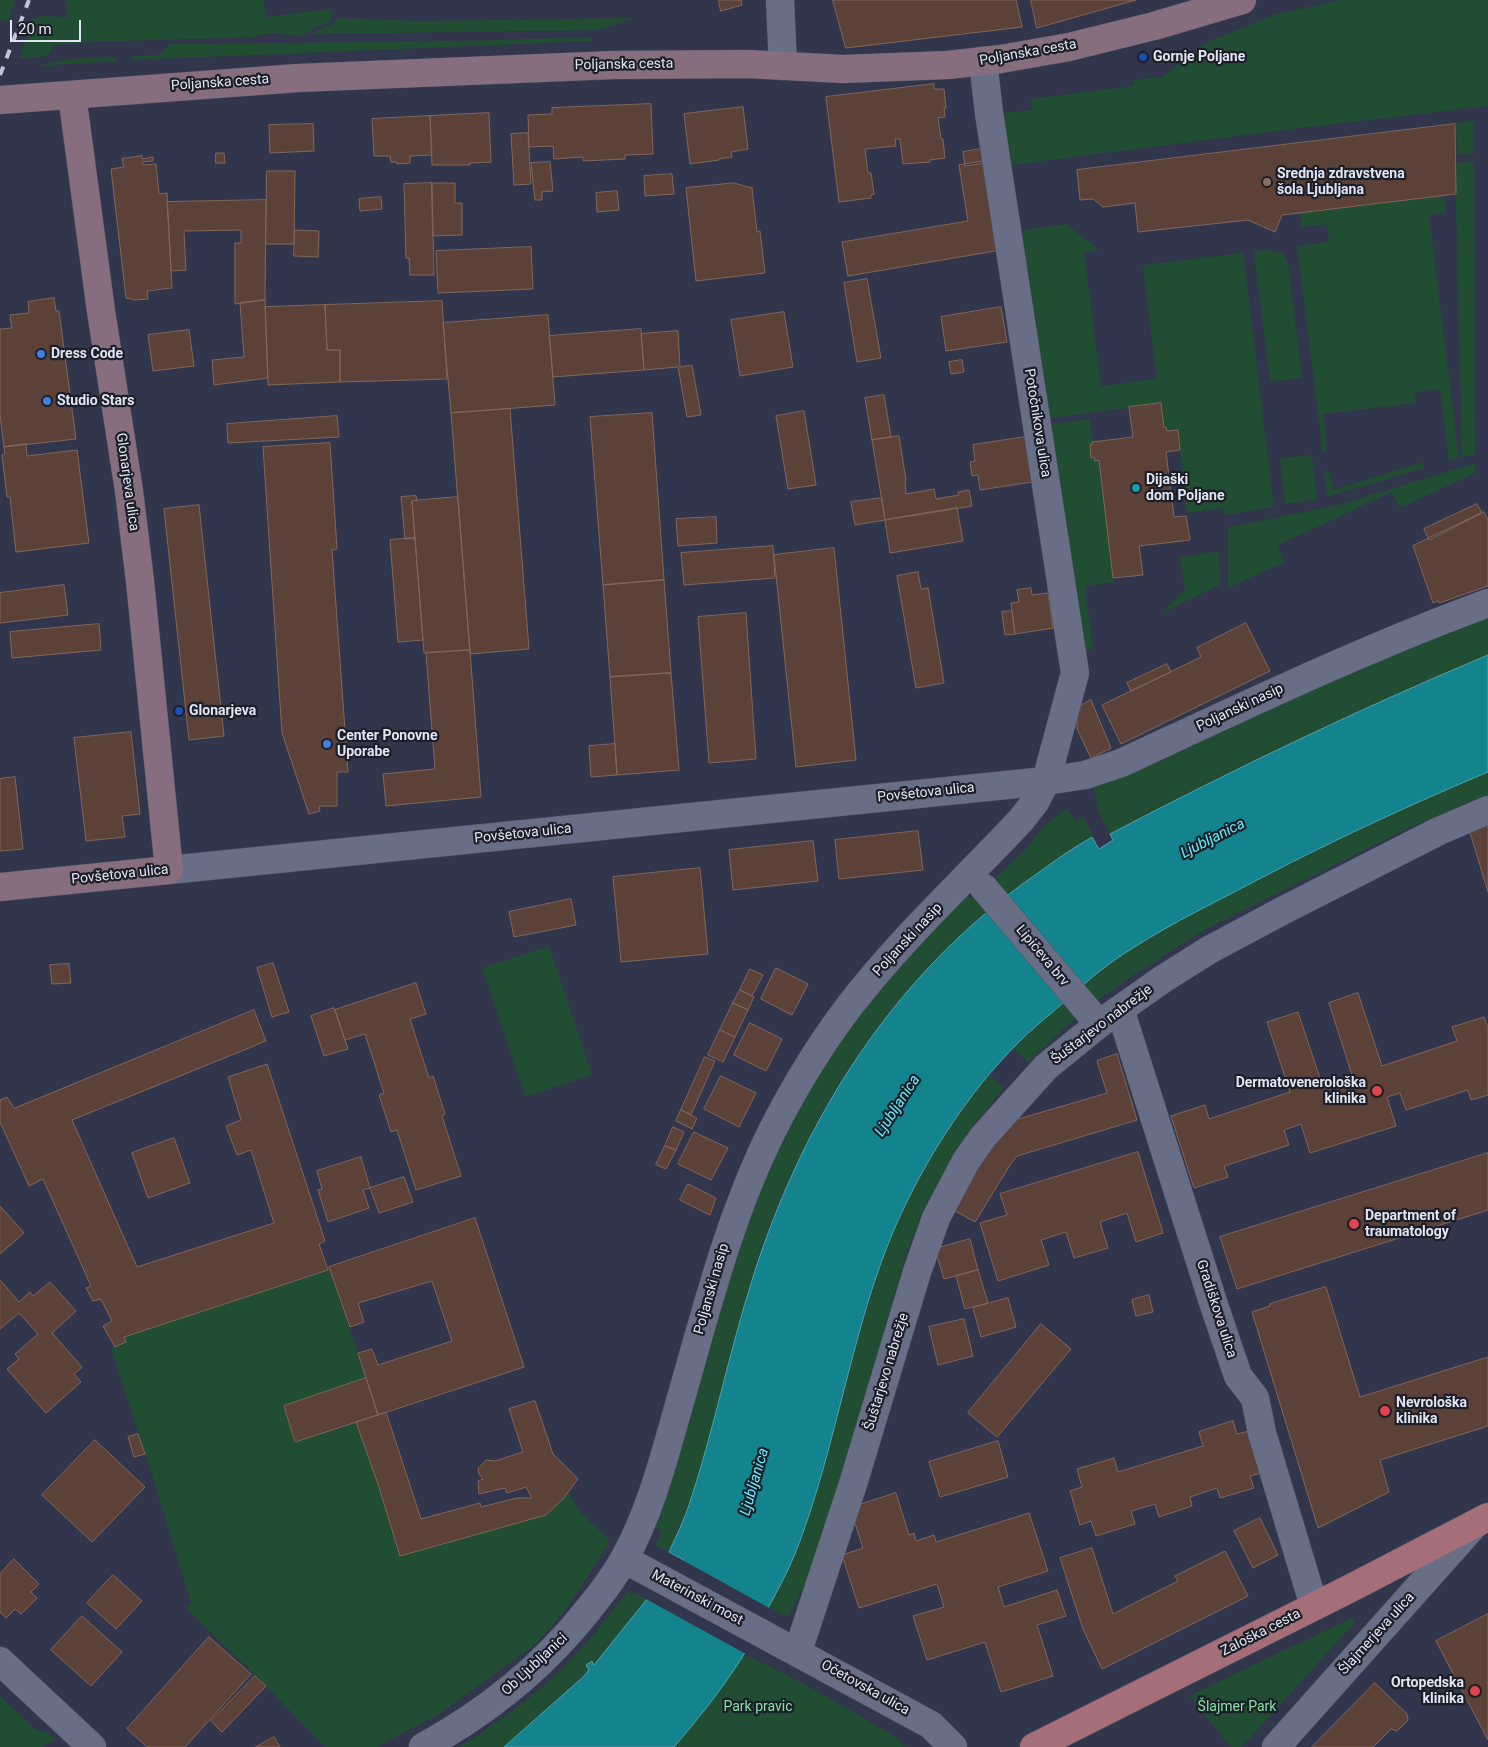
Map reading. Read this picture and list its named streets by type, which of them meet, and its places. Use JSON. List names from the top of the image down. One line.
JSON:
{"streets":{"main road":["Poljanska cesta","Glonarjeva ulica","Povšetova ulica","Zaloška cesta"],"street":["Potočnikova ulica","Poljanski nasip","Lipičeva brv","Šuštarjevo nabrežje","Gradiškova ulica","Materinski most","Šlajmerjeva ulica","Ob Ljubljanici","Očetovska ulica"]},"crossings":[["Poljanska cesta","Potočnikova ulica"],["Poljanska cesta","Glonarjeva ulica"],["Potočnikova ulica","Poljanski nasip"],["Potočnikova ulica","Povšetova ulica"],["Glonarjeva ulica","Povšetova ulica"],["Poljanski nasip","Povšetova ulica"],["Poljanski nasip","Materinski most"],["Poljanski nasip","Ob Ljubljanici"],["Lipičeva brv","Šuštarjevo nabrežje"],["Lipičeva brv","Gradiškova ulica"],["Šuštarjevo nabrežje","Gradiškova ulica"],["Šuštarjevo nabrežje","Očetovska ulica"],["Gradiškova ulica","Zaloška cesta"],["Materinski most","Ob Ljubljanici"],["Materinski most","Očetovska ulica"],["Zaloška cesta","Šlajmerjeva ulica"]],"water":["Ljubljanica"],"parks":["Park pravic","Šlajmer Park"],"places":["Gornje Poljane","Srednja zdravstvena šola Ljubljana","Dress Code","Studio Stars","Dijaški dom Poljane","Glonarjeva","Center Ponovne Uporabe","Dermatovenerološka klinika","Department of traumatology","Nevrološka klinika","Ortopedska klinika"],"scale_bar":"20 m"}
